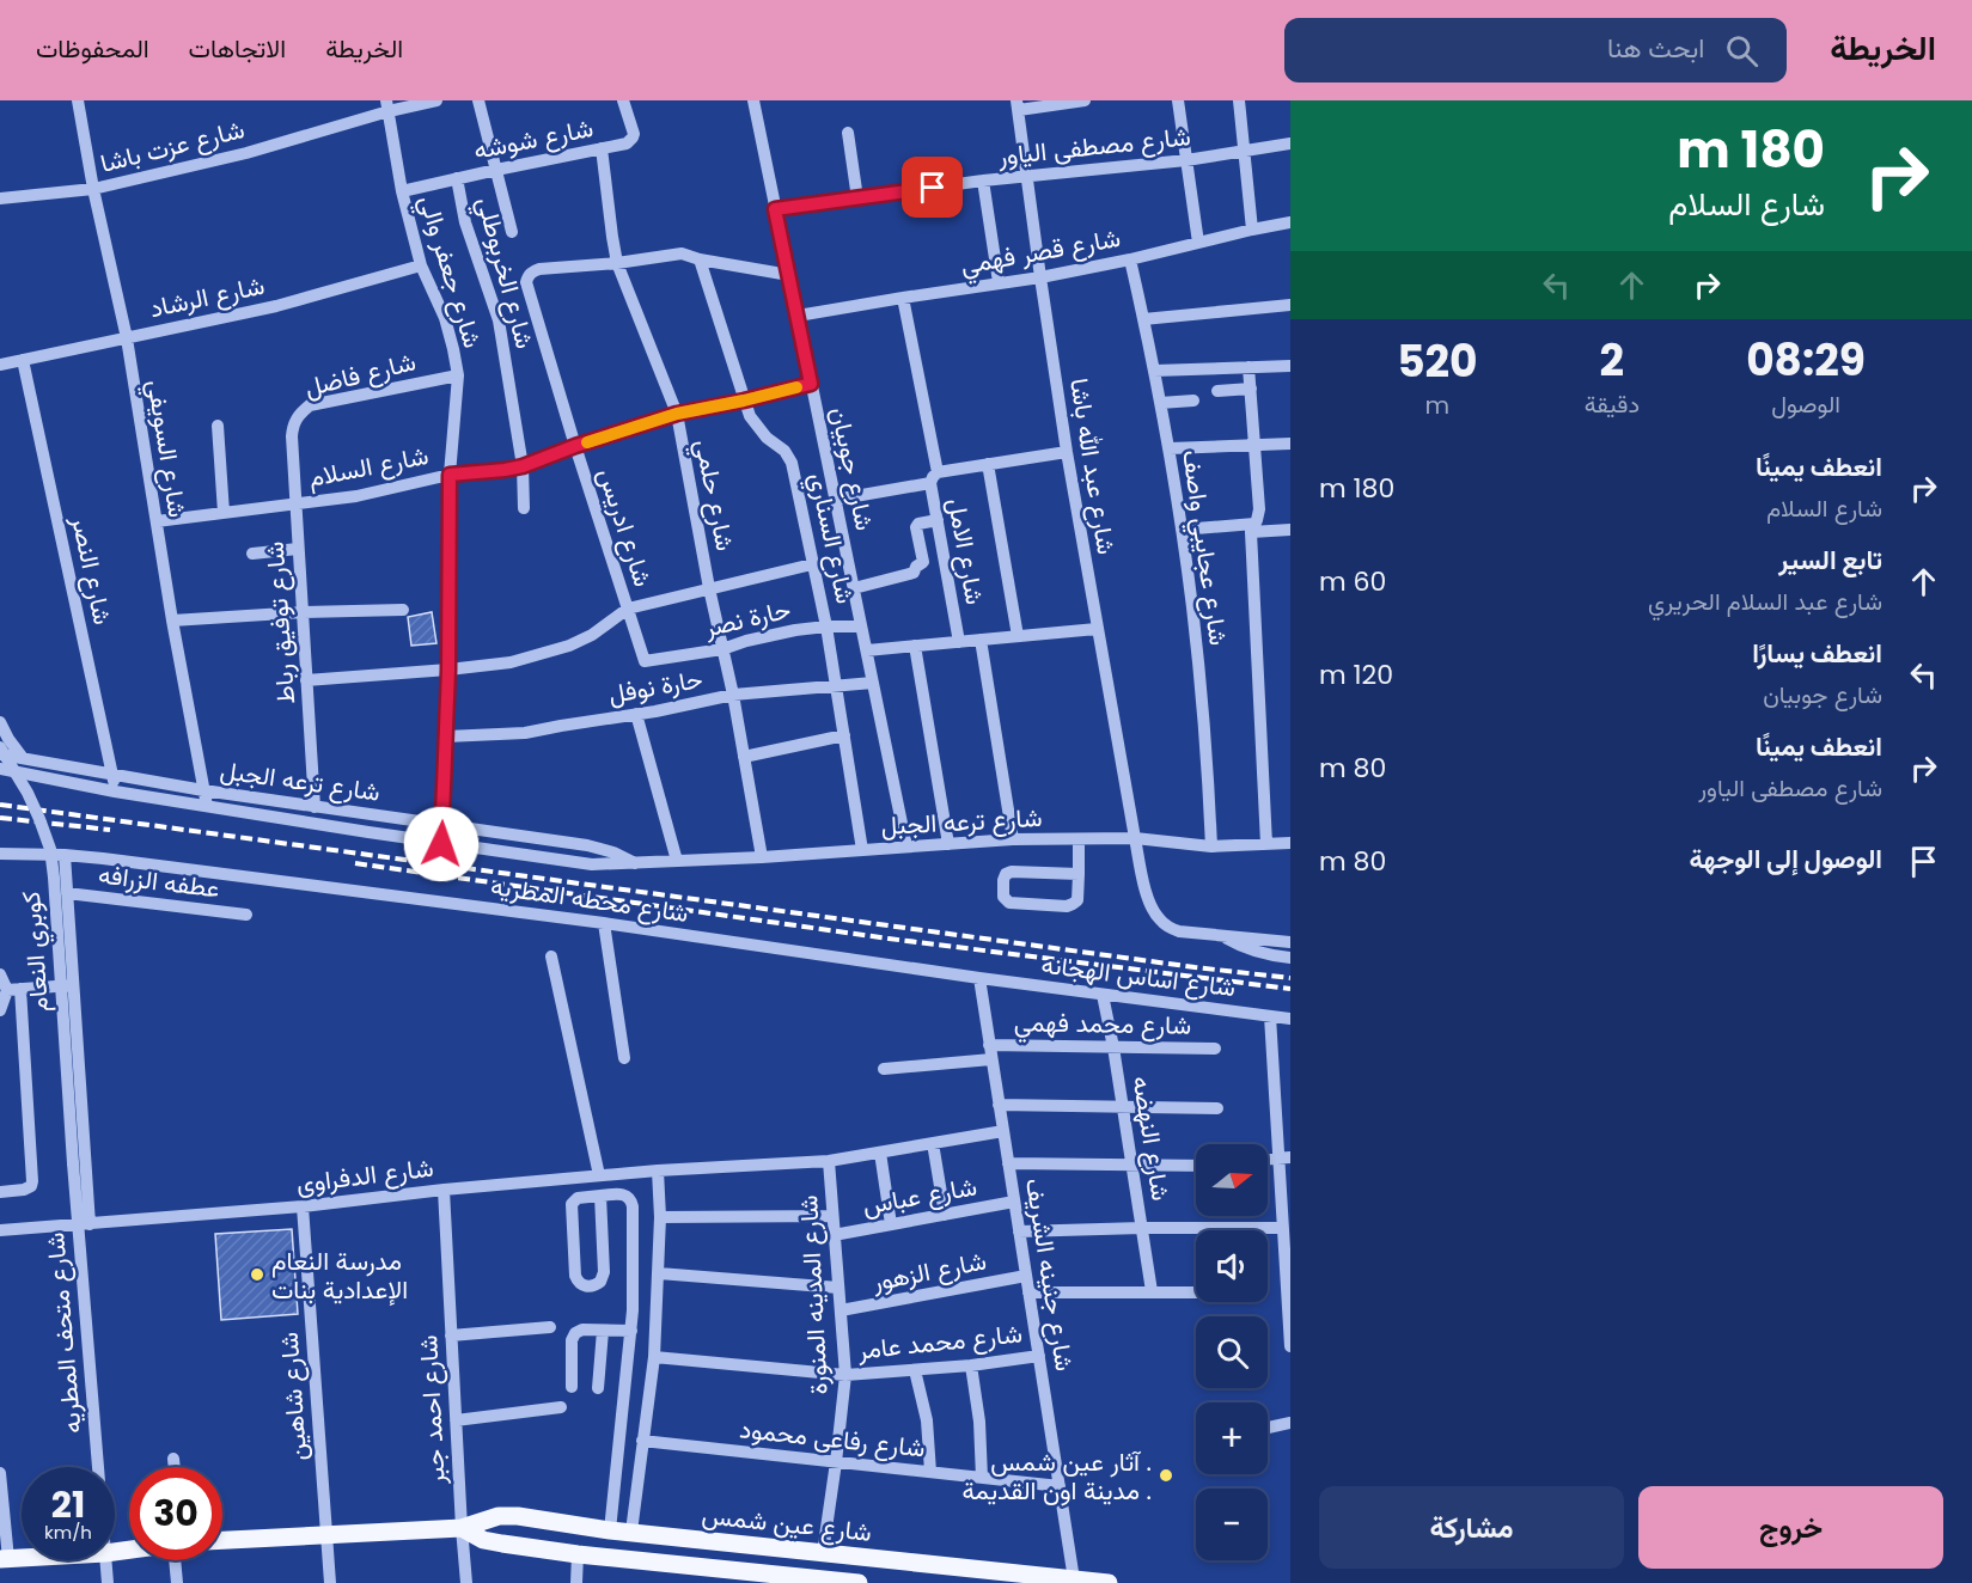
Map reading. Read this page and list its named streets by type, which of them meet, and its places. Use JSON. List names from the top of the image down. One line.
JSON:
{"streets":{"main road":["شارع عين شمس"],"street":["شارع شوشه","شارع عزت باشا","شارع مصطفى الياور","شارع قصر فهمي","شارع جعفر والي","شارع الخربوطلي","شارع الرشاد","شارع فاضل","شارع السويفي","شارع السلام","شارع عبد الله باشا","شارع جوبيان","شارع حلمي","شارع ادريس","شارع السناري","شارع عجايبي واصف","شارع الامل","شارع النصر","حارة نصر","شارع توفيق رباط","حارة نوفل","شارع ترعه الجبل","عطفه الزرافه","شارع محطه المطريه","كوبري النعام","شارع اساس الهجانه","شارع محمد فهمي","شارع النهضه","شارع الدفراوى","شارع عباس","شارع الزهور","شارع جنينه الشريف","شارع المدينه المنورة","شارع متحف المطريه","شارع محمد عامر","شارع شاهين","شارع احمد جبر","شارع رفاعى محمود"]},"crossings":[["شارع شوشه","شارع جعفر والي"],["شارع شوشه","شارع الخربوطلي"],["شارع شوشه","شارع حلمي"],["شارع عزت باشا","شارع جعفر والي"],["شارع عزت باشا","شارع السويفي"],["شارع مصطفى الياور","شارع عبد الله باشا"],["شارع مصطفى الياور","شارع جوبيان"],["شارع قصر فهمي","شارع عبد الله باشا"],["شارع قصر فهمي","شارع جوبيان"],["شارع قصر فهمي","شارع عجايبي واصف"],["شارع جعفر والي","شارع الرشاد"],["شارع جعفر والي","شارع فاضل"],["شارع جعفر والي","شارع السلام"],["شارع جعفر والي","حارة نوفل"],["شارع جعفر والي","شارع ترعه الجبل"],["شارع الخربوطلي","شارع السلام"],["شارع الرشاد","شارع السويفي"],["شارع الرشاد","شارع النصر"],["شارع فاضل","شارع توفيق رباط"],["شارع السويفي","شارع السلام"],["شارع السويفي","شارع ترعه الجبل"],["شارع السلام","شارع جوبيان"],["شارع السلام","شارع حلمي"],["شارع السلام","شارع ادريس"],["شارع السلام","شارع السناري"],["شارع السلام","شارع توفيق رباط"],["شارع عبد الله باشا","شارع الامل"],["شارع عبد الله باشا","شارع ترعه الجبل"],["شارع جوبيان","حارة نصر"],["شارع جوبيان","حارة نوفل"],["شارع جوبيان","شارع ترعه الجبل"],["شارع حلمي","شارع ادريس"],["شارع حلمي","حارة نصر"],["شارع حلمي","حارة نوفل"],["شارع حلمي","شارع ترعه الجبل"],["شارع ادريس","حارة نصر"],["شارع السناري","حارة نصر"],["شارع السناري","حارة نوفل"],["شارع السناري","شارع ترعه الجبل"],["شارع عجايبي واصف","شارع ترعه الجبل"],["شارع النصر","شارع ترعه الجبل"],["شارع توفيق رباط","شارع ترعه الجبل"],["عطفه الزرافه","شارع متحف المطريه"],["شارع محطه المطريه","شارع اساس الهجانه"],["شارع محطه المطريه","شارع جنينه الشريف"],["شارع محطه المطريه","شارع متحف المطريه"],["كوبري النعام","شارع متحف المطريه"],["شارع اساس الهجانه","شارع النهضه"],["شارع اساس الهجانه","شارع جنينه الشريف"],["شارع محمد فهمي","شارع النهضه"],["شارع محمد فهمي","شارع جنينه الشريف"],["شارع الدفراوى","شارع جنينه الشريف"],["شارع الدفراوى","شارع المدينه المنورة"],["شارع الدفراوى","شارع متحف المطريه"],["شارع الدفراوى","شارع شاهين"],["شارع الدفراوى","شارع احمد جبر"],["شارع عباس","شارع جنينه الشريف"],["شارع عباس","شارع المدينه المنورة"],["شارع الزهور","شارع جنينه الشريف"],["شارع الزهور","شارع المدينه المنورة"],["شارع جنينه الشريف","شارع محمد عامر"],["شارع جنينه الشريف","شارع رفاعى محمود"],["شارع جنينه الشريف","شارع عين شمس"],["شارع المدينه المنورة","شارع محمد عامر"],["شارع المدينه المنورة","شارع رفاعى محمود"],["شارع المدينه المنورة","شارع عين شمس"],["شارع شاهين","شارع عين شمس"],["شارع احمد جبر","شارع عين شمس"]],"places":["مدرسة النعام الإعدادية بنات","آثار عين شمس . مدينة اون القديمة ."],"north":"right","page":{"header":"الخريطة","search":"ابحث هنا","nav":["الخريطة","الاتجاهات","المحفوظات"],"turn":["180 m","شارع السلام"],"eta":["08:29","الوصول","2","دقيقة","520","m"],"list":[{"name":"انعطف يمينًا","note":"شارع السلام","value":"180 m"},{"name":"تابع السير","note":"شارع عبد السلام الحريري","value":"60 m"},{"name":"انعطف يسارًا","note":"شارع جوبيان","value":"120 m"},{"name":"انعطف يمينًا","note":"شارع مصطفى الياور","value":"80 m"},{"name":"الوصول إلى الوجهة","value":"80 m"}],"map_buttons":["+","−"],"speed":"21 km/h","limit":"30","buttons":["خروج","مشاركة"]}}
